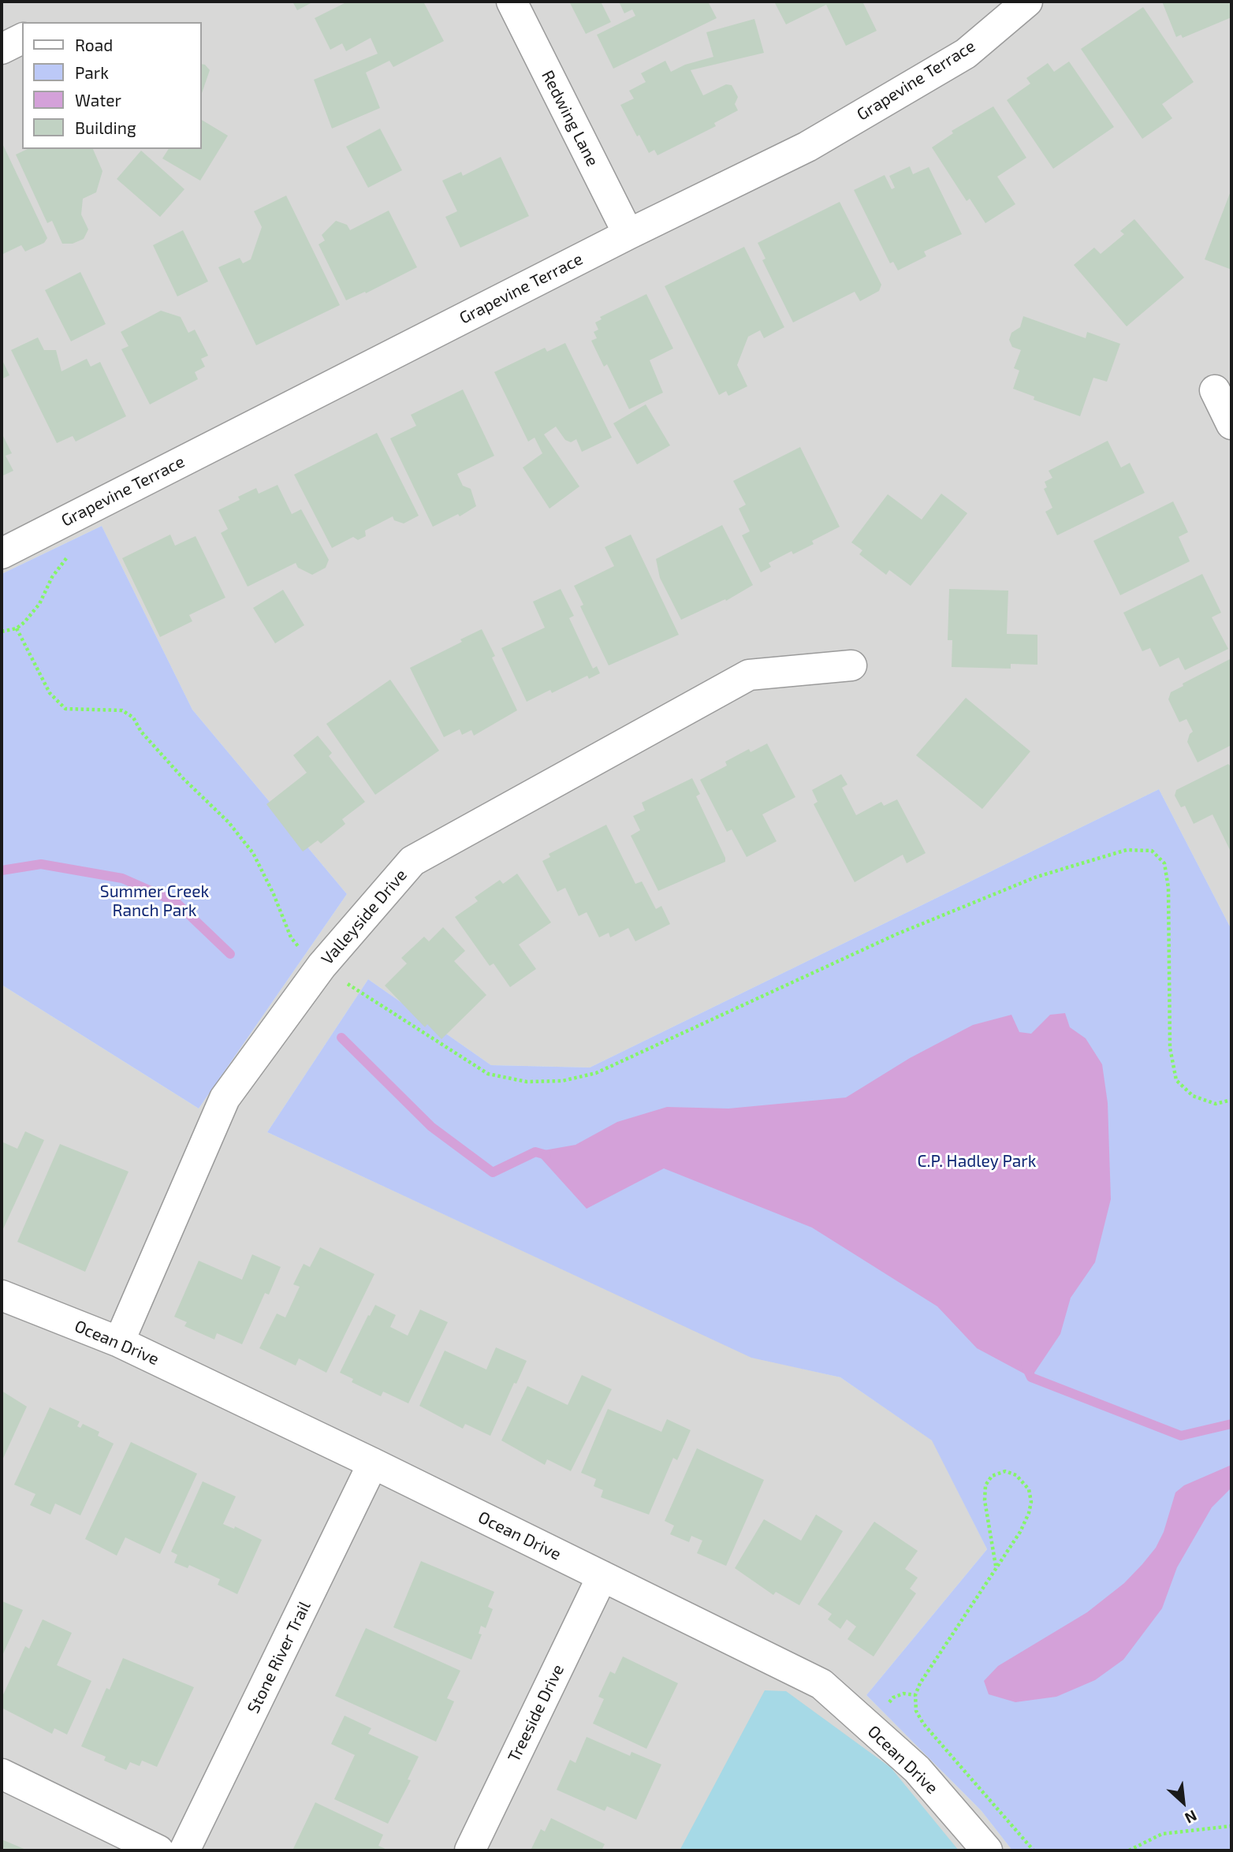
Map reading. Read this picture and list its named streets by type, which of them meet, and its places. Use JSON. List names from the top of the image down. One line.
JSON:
{"streets":{"street":["Grapevine Terrace","Redwing Lane","Valleyside Drive","Ocean Drive","Stone River Trail","Treeside Drive"]},"crossings":[["Grapevine Terrace","Redwing Lane"],["Valleyside Drive","Ocean Drive"],["Ocean Drive","Stone River Trail"],["Ocean Drive","Treeside Drive"]],"parks":["Summer Creek Ranch Park","C.P. Hadley Park"],"legend":["Road","Park","Water","Building"],"north":"bottom right"}
